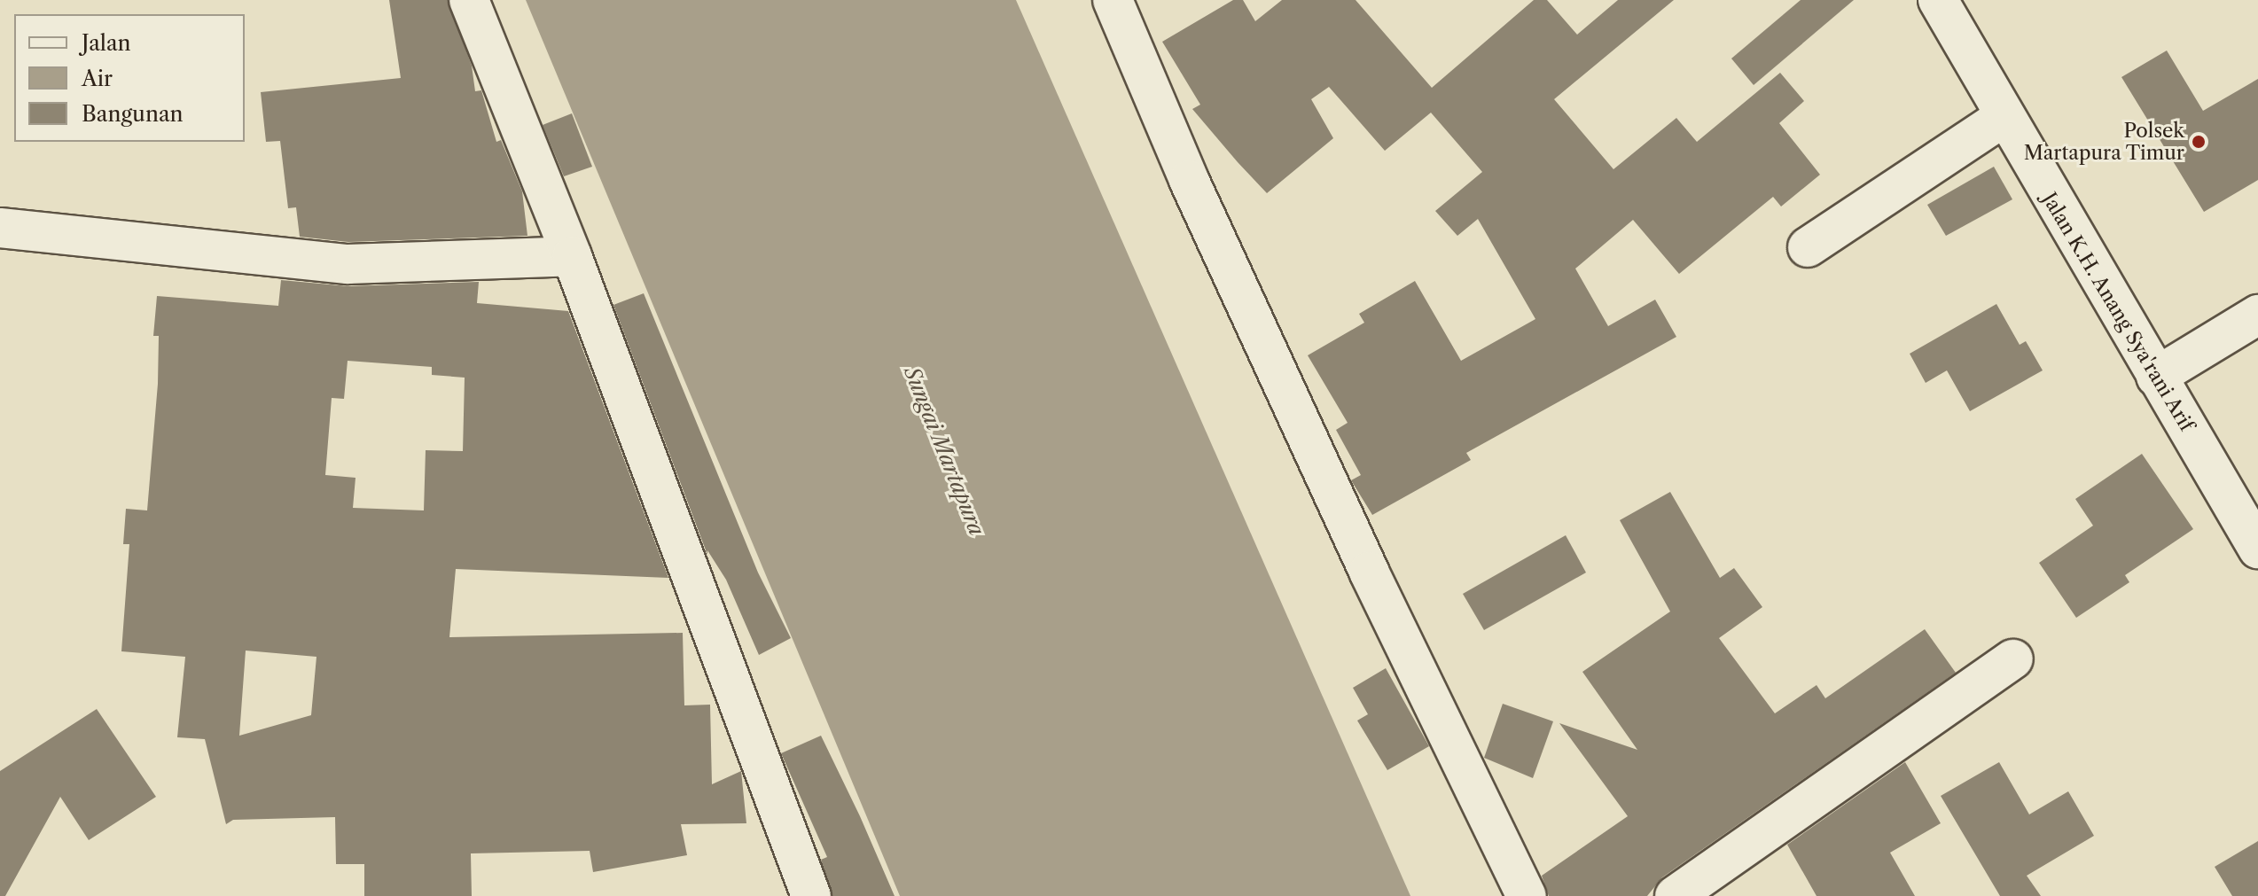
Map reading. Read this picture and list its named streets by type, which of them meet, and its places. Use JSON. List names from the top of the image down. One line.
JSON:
{"streets":{"street":["Jalan K.H. Anang Sya'rani Arif"]},"water":["Sungai Martapura"],"places":["Polsek Martapura Timur"],"legend":["Jalan","Air","Bangunan"]}
